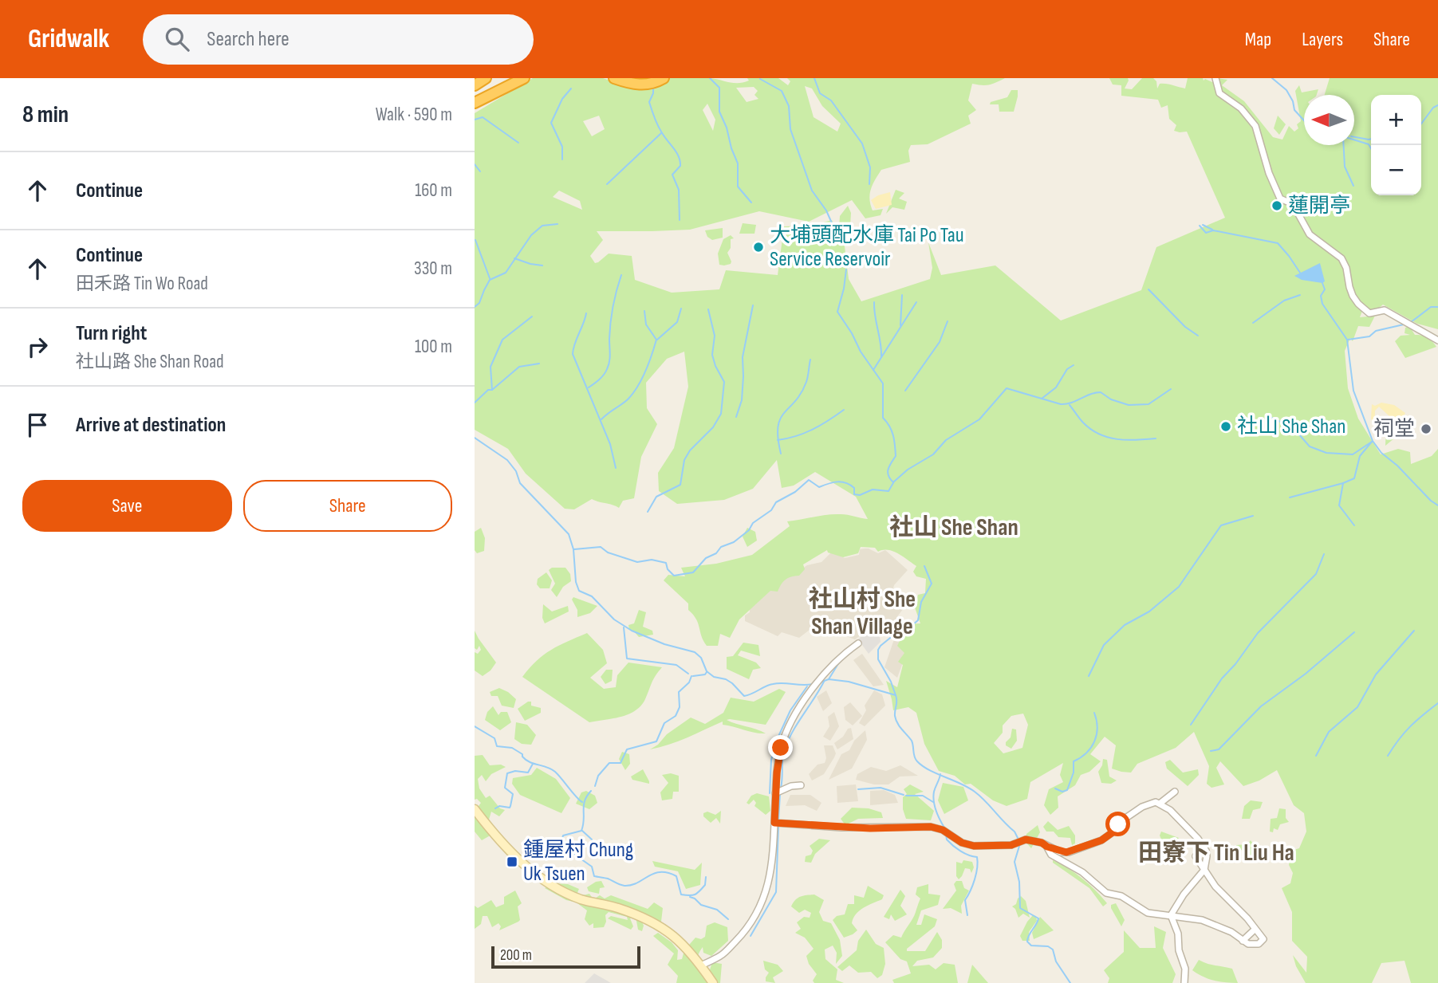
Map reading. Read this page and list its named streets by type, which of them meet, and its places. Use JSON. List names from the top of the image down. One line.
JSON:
{"districts":["社山 She Shan","社山村 She Shan Village","田寮下 Tin Liu Ha"],"places":{"other":["蓮開亭","大埔頭配水庫 Tai Po Tau Service Reservoir","社山 She Shan","祠堂"],"transit":["鍾屋村 Chung Uk Tsuen"]},"scale_bar":"200 m","north":"left","page":{"header":"Gridwalk","search":"Search here","nav":["Map","Layers","Share"],"heading":["8 min","Walk · 590 m"],"map_buttons":["+","−"],"list":[["Continue","160 m"],["Continue","田禾路 Tin Wo Road","330 m"],["Turn right","社山路 She Shan Road","100 m"],"Arrive at destination"],"buttons":["Save","Share"],"scale":"200 m"}}
